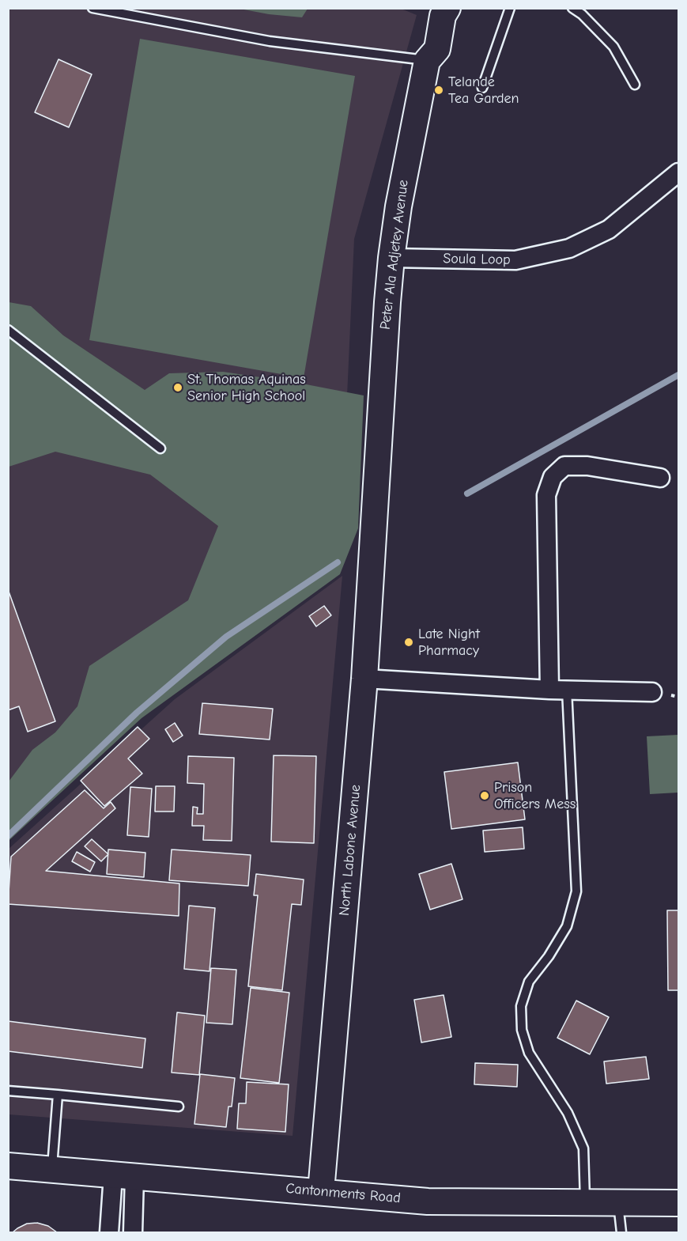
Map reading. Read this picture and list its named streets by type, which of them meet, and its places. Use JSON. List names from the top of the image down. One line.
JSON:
{"streets":{"street":["Peter Ala Adjetey Avenue","Soula Loop","North Labone Avenue","Cantonments Road"]},"crossings":[["Peter Ala Adjetey Avenue","Soula Loop"],["Peter Ala Adjetey Avenue","North Labone Avenue"],["North Labone Avenue","Cantonments Road"]],"places":["Telande Tea Garden","St. Thomas Aquinas Senior High School","Late Night Pharmacy","Prison Officers Mess"]}
